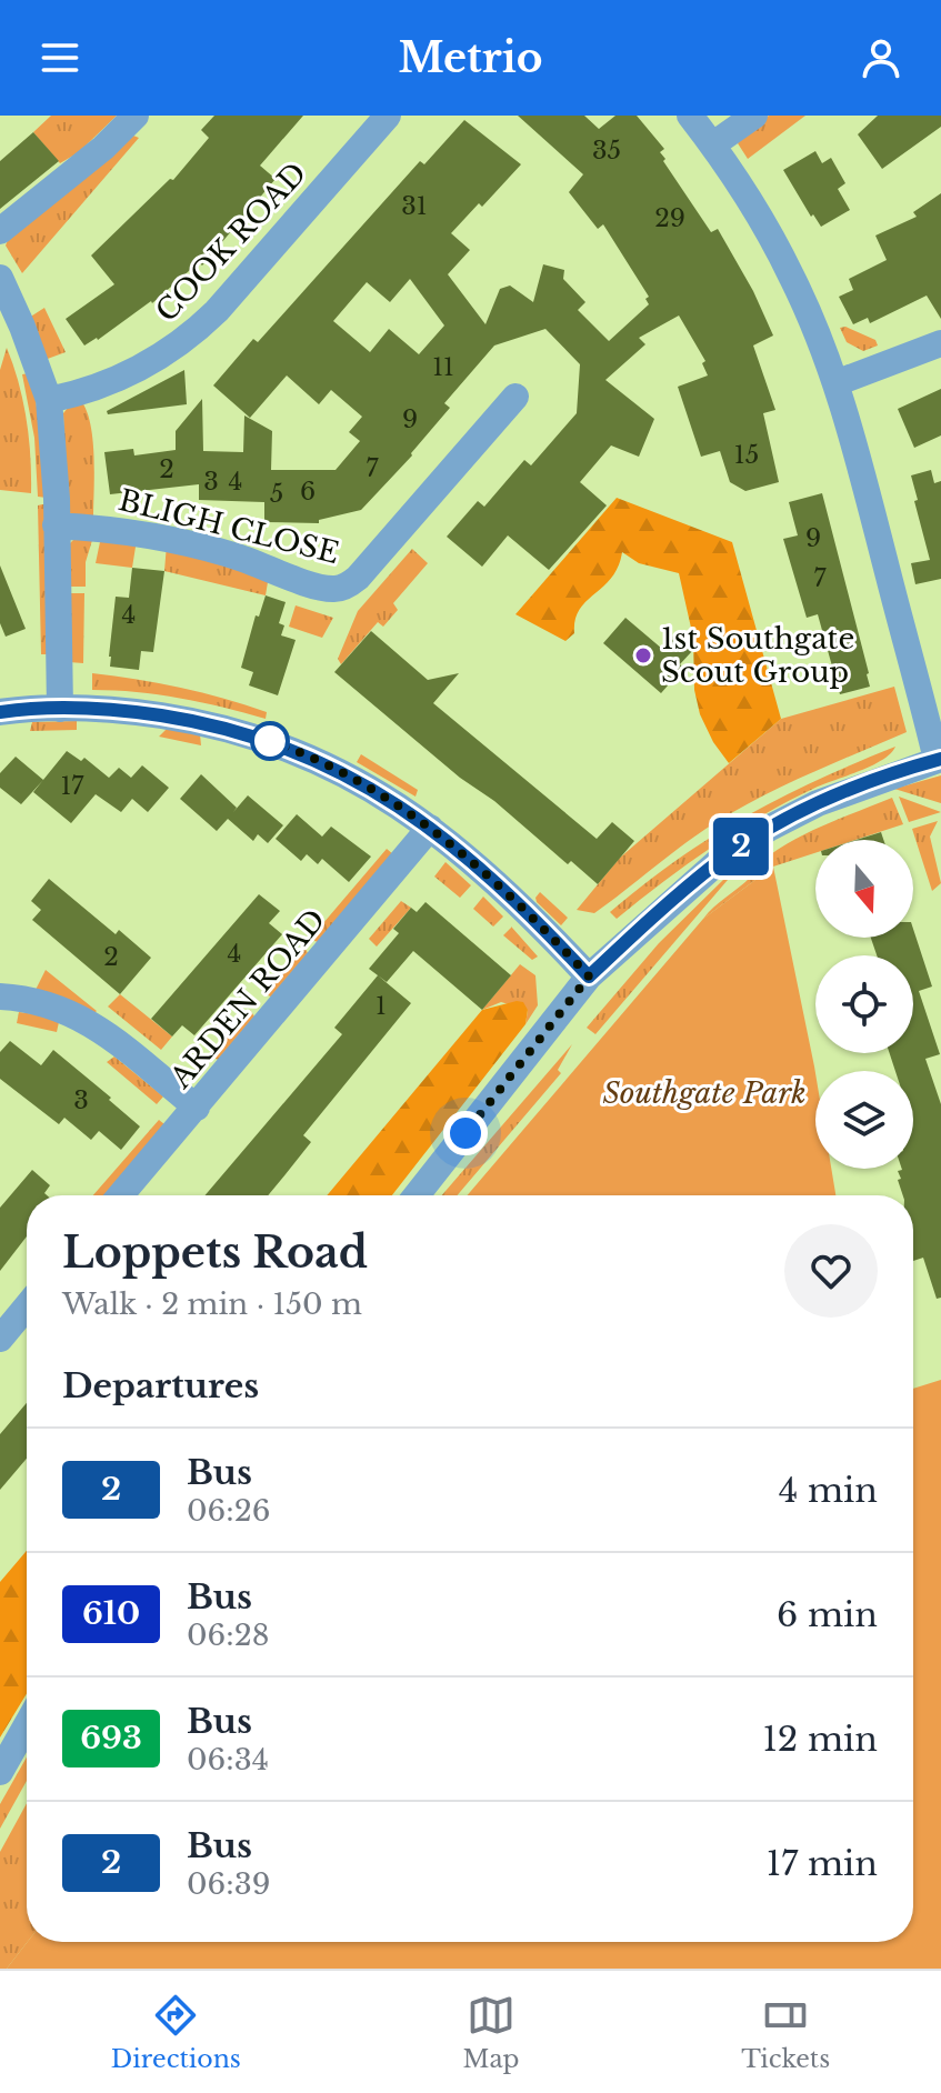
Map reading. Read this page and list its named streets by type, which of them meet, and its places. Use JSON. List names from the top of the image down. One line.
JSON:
{"streets":{"street":["COOK ROAD","BLIGH CLOSE","ARDEN ROAD"]},"parks":["Southgate Park"],"places":["1st Southgate Scout Group"],"lines":["bus line 2"],"house_numbers":["35","31","29","11","9","15","7","2","3","4","6","5","9","7","4","17","4","2","1","3"],"north":"bottom","page":{"header":"Metrio","on_map":"2","heading":[["Loppets Road","Walk · 2 min · 150 m"],"Departures"],"list":[{"mark":"2","name":"Bus","note":"06:26","value":"4 min"},{"mark":"610","name":"Bus","note":"06:28","value":"6 min"},{"mark":"693","name":"Bus","note":"06:34","value":"12 min"},{"mark":"2","name":"Bus","note":"06:39","value":"17 min"}],"tabs":["Directions","Map","Tickets"]}}
